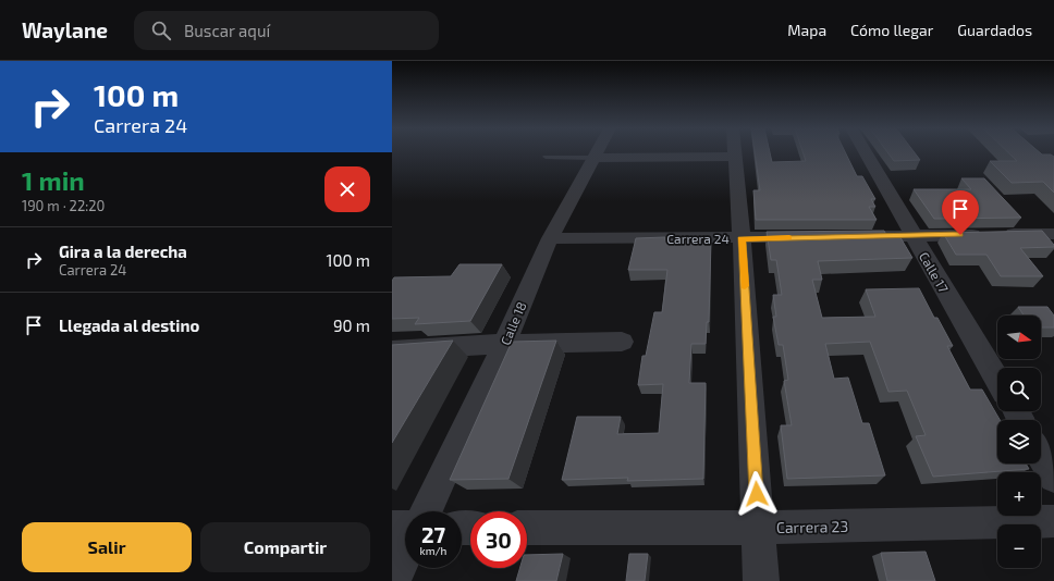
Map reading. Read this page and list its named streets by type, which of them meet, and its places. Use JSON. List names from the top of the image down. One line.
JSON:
{"streets":{"street":["Carrera 24","Calle 17","Calle 18","Carrera 23"]},"crossings":[["Carrera 24","Calle 18"]],"north":"right","page":{"header":"Waylane","search":"Buscar aquí","nav":["Mapa","Cómo llegar","Guardados"],"turn":["100 m","Carrera 24"],"heading":["1 min","190 m · 22:20"],"list":[{"name":"Gira a la derecha","note":"Carrera 24","value":"100 m"},{"name":"Llegada al destino","value":"90 m"}],"map_buttons":["+","−"],"speed":"27 km/h","limit":"30","buttons":["Salir","Compartir"]}}
